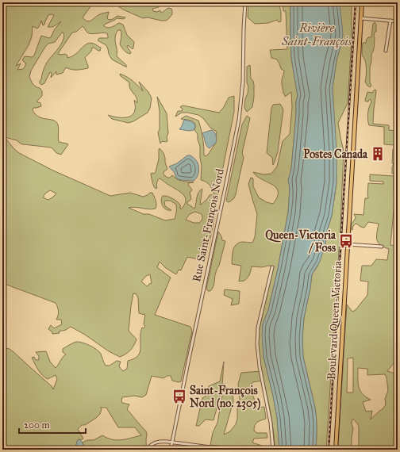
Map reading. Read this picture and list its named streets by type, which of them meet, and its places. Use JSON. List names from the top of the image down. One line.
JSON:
{"streets":{"main road":["Boulevard Queen-Victoria"],"street":["Rue Saint-François Nord"]},"water":["Rivière Saint-François"],"places":{"building":["Postes Canada"],"bus stop":["Queen-Victoria / Foss","Saint-François Nord (no. 2305)"]},"scale_bar":"200 m"}
